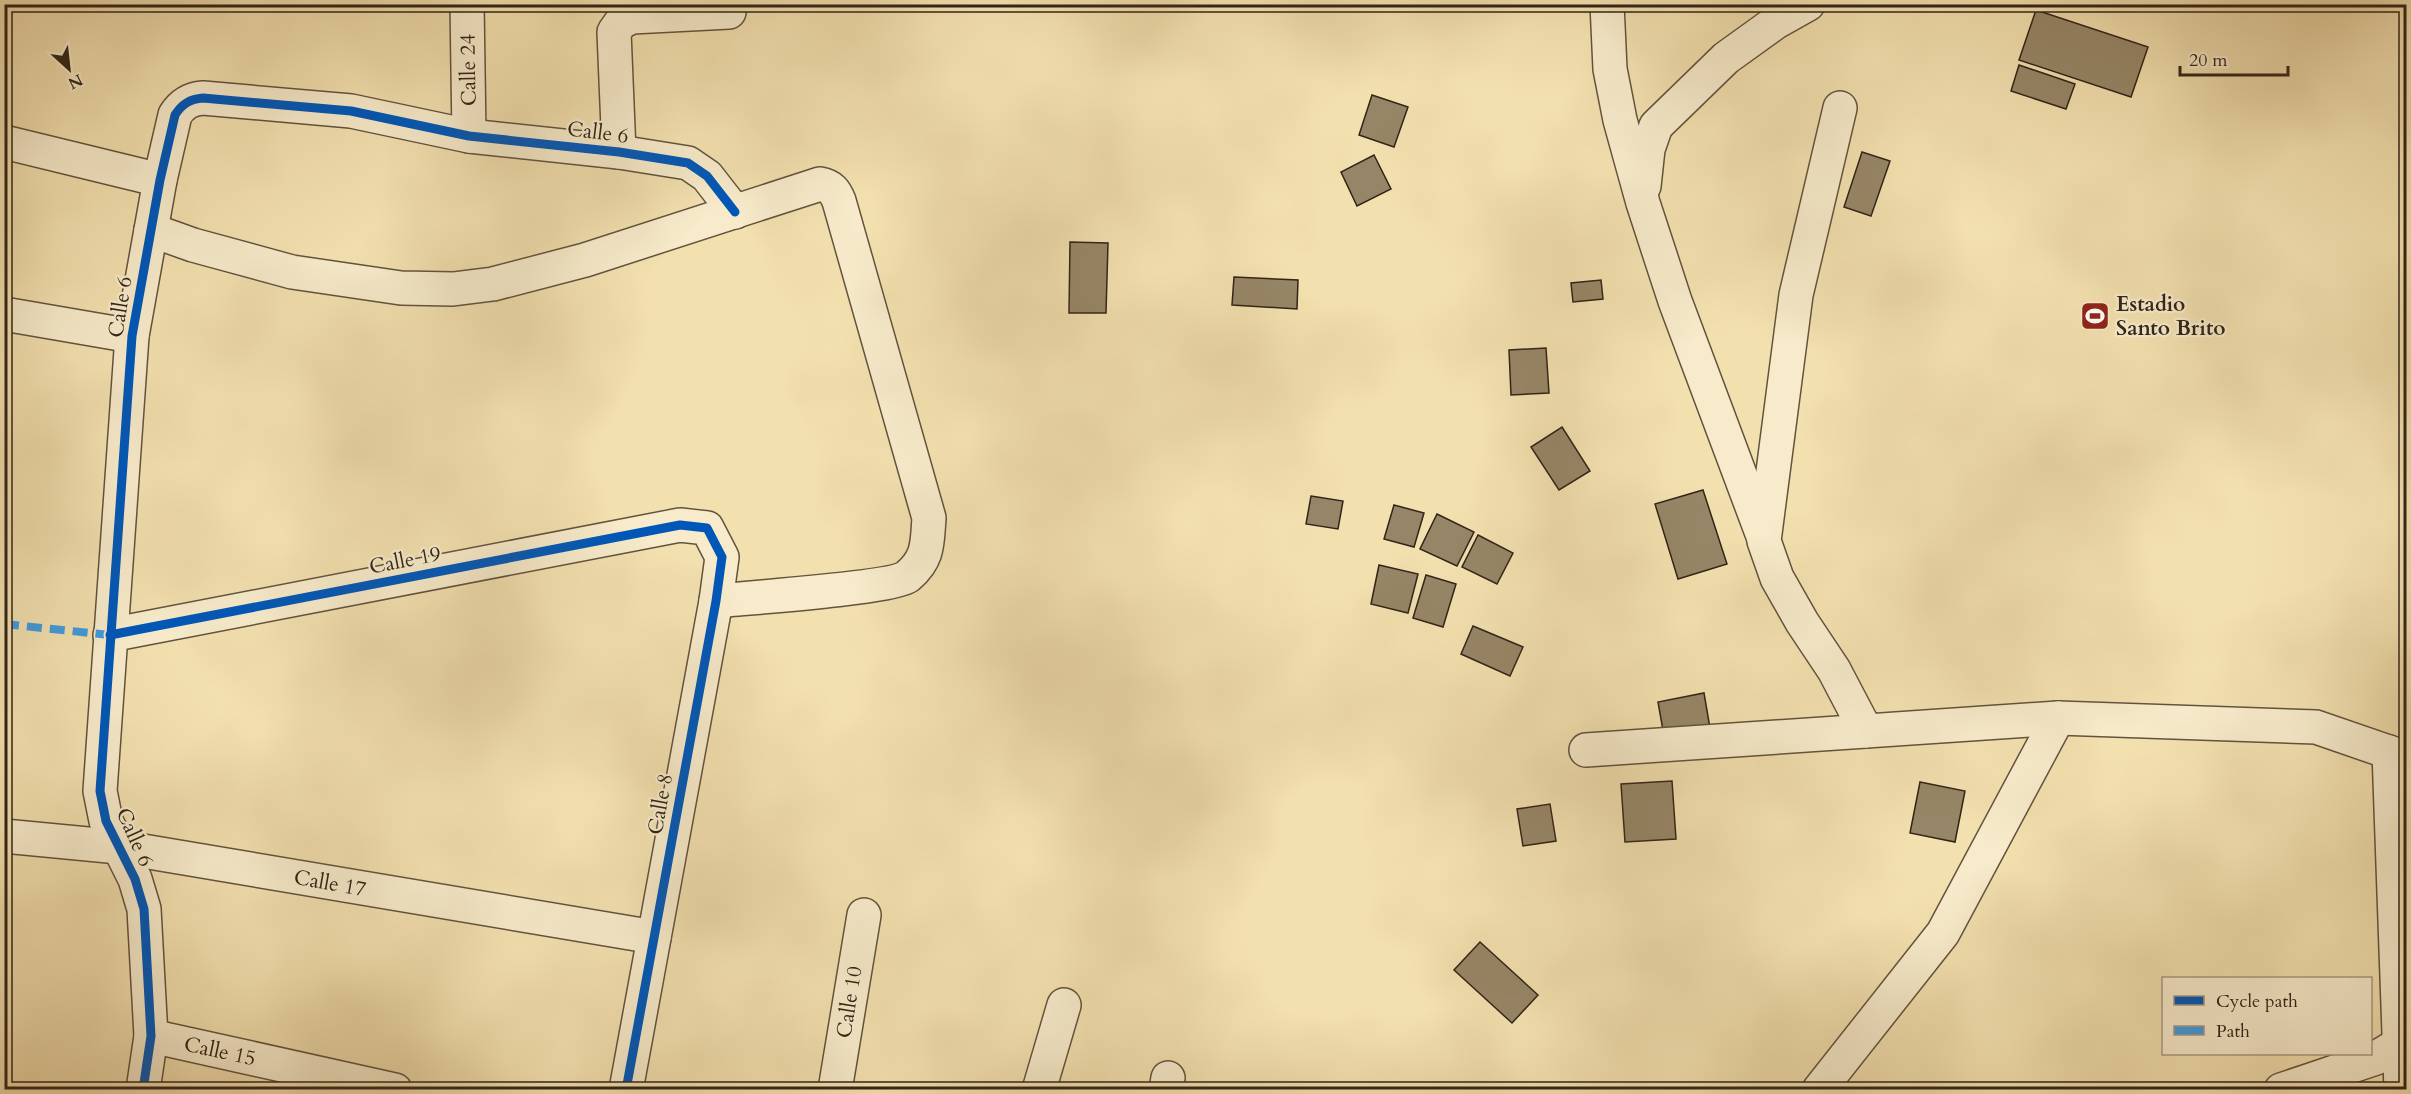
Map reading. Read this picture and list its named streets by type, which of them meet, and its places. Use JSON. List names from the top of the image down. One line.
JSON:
{"streets":{"street":["Calle 24","Calle 6","Calle 19","Calle 8","Calle 17","Calle 10","Calle 15"]},"crossings":[["Calle 24","Calle 6"],["Calle 6","Calle 19"],["Calle 6","Calle 17"],["Calle 6","Calle 15"],["Calle 19","Calle 8"],["Calle 8","Calle 17"]],"places":{"sports":["Estadio Santo Brito"]},"legend":["Cycle path","Path"],"scale_bar":"20 m","north":"bottom right"}
